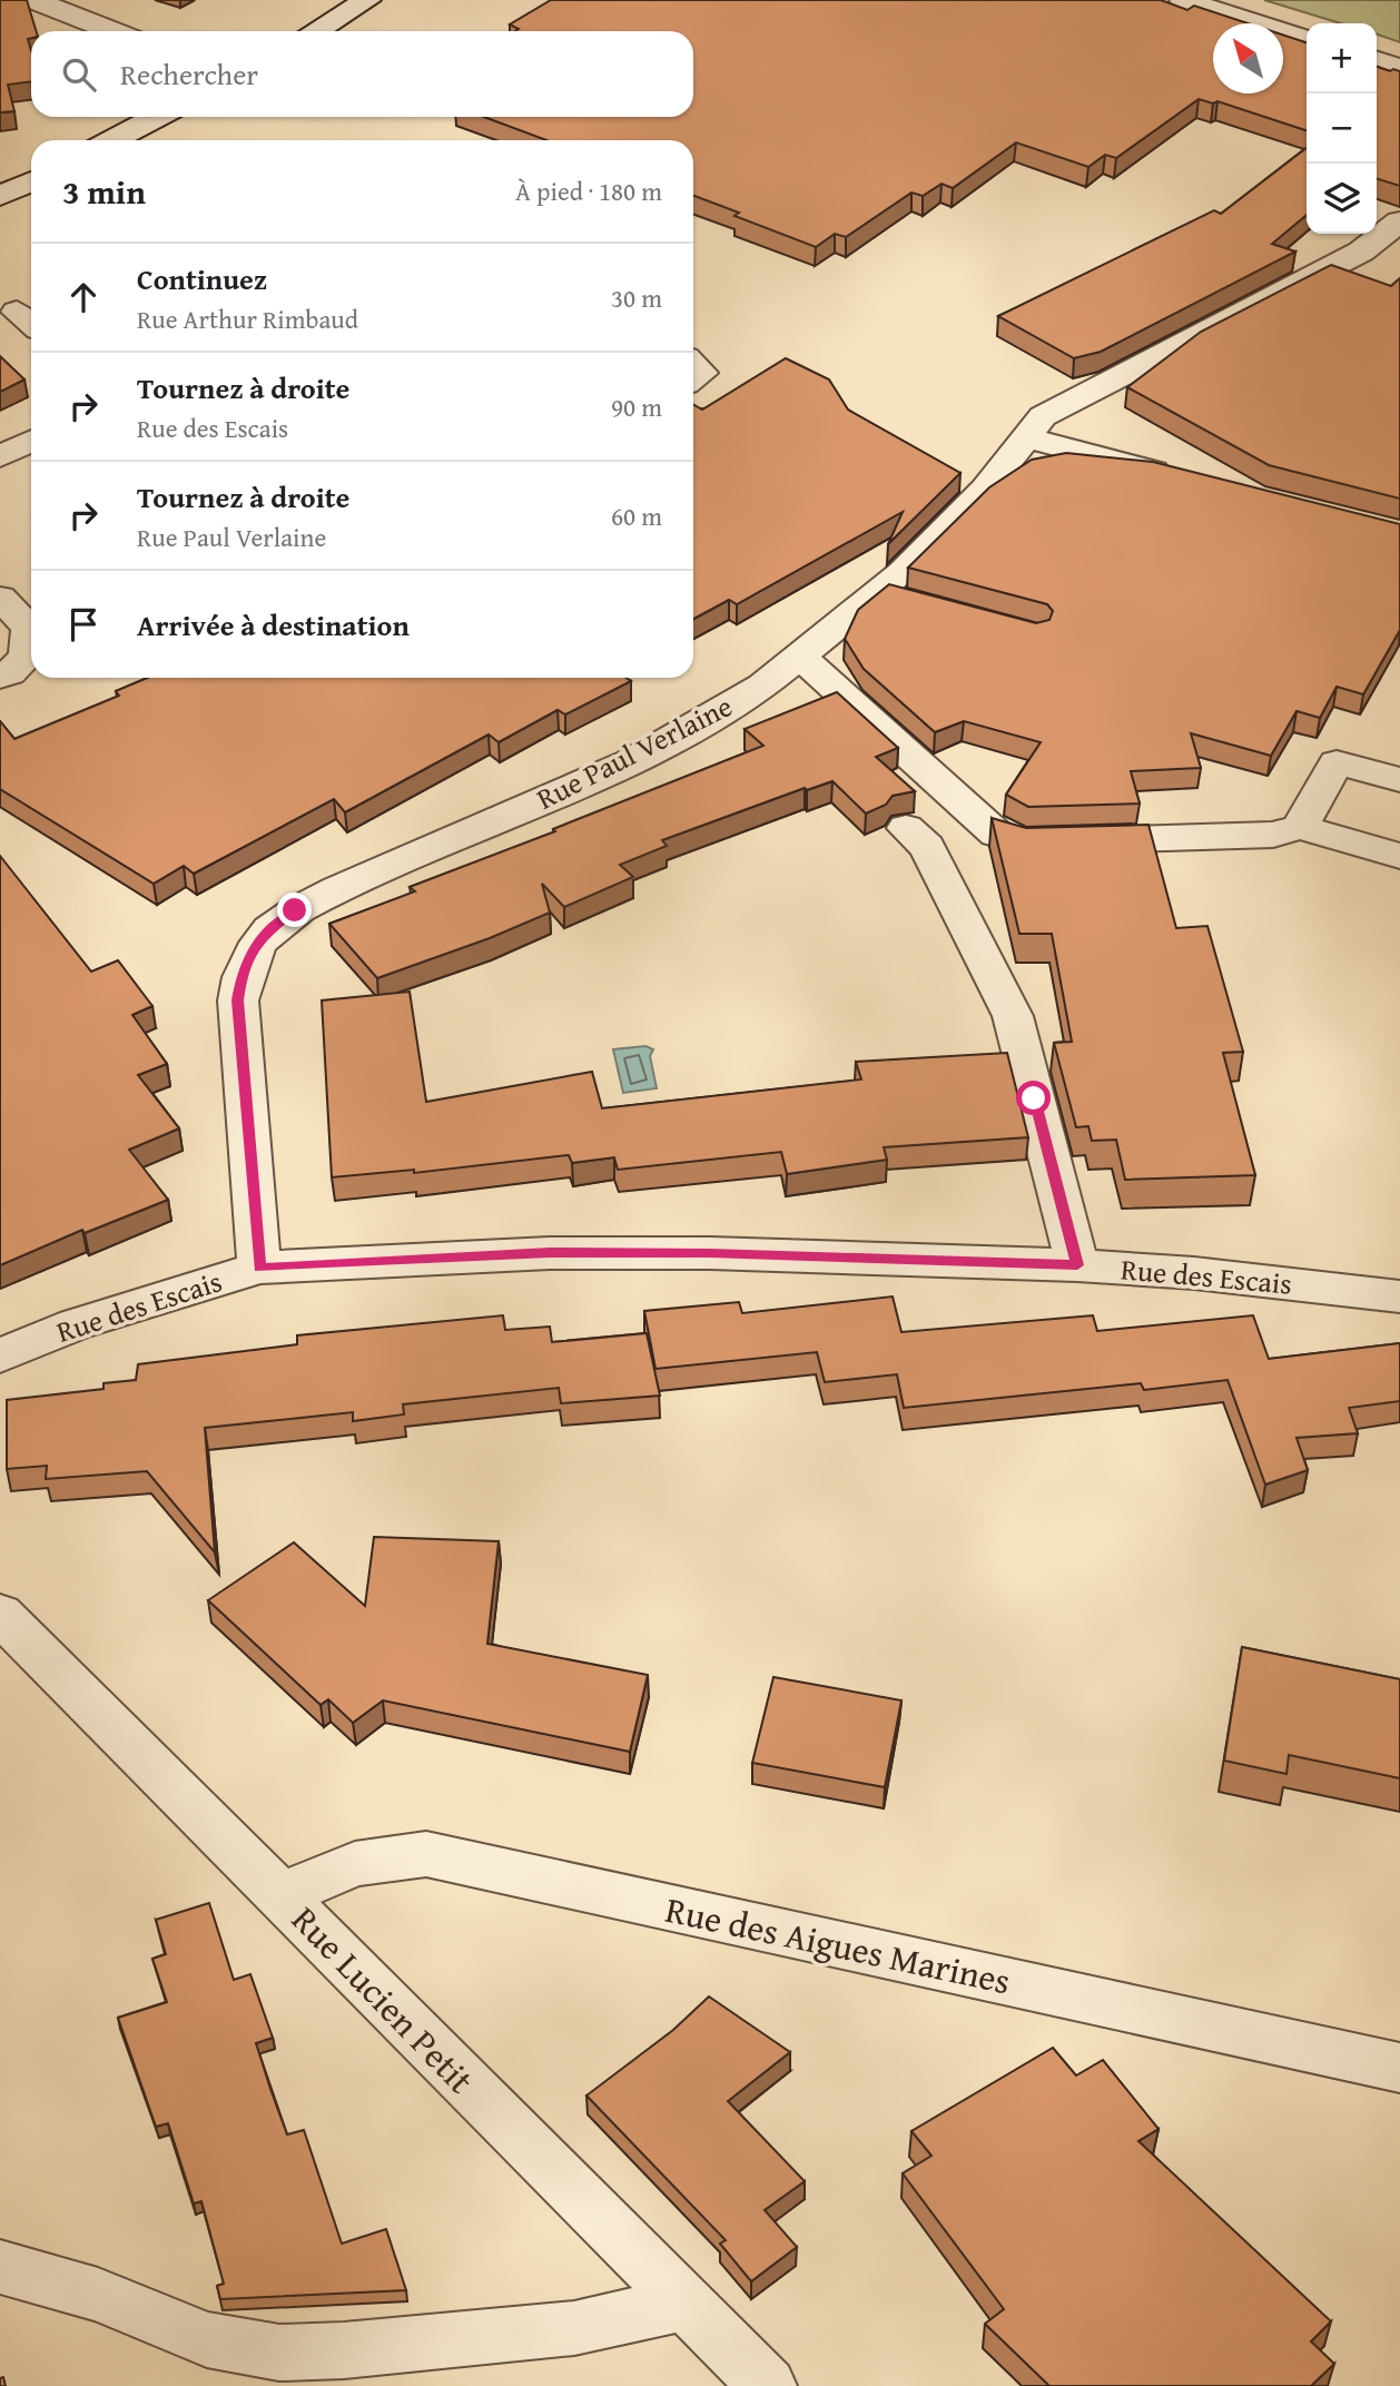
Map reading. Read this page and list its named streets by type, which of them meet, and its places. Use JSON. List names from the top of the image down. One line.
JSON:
{"streets":{"street":["Rue Paul Verlaine","Rue des Escais","Rue des Aigues Marines","Rue Lucien Petit"]},"crossings":[["Rue Paul Verlaine","Rue des Escais"],["Rue des Aigues Marines","Rue Lucien Petit"]],"north":"top left","page":{"map_buttons":["+","−"],"search":"Rechercher","heading":["3 min","À pied · 180 m"],"list":[["Continuez","Rue Arthur Rimbaud","30 m"],["Tournez à droite","Rue des Escais","90 m"],["Tournez à droite","Rue Paul Verlaine","60 m"],"Arrivée à destination"]}}
